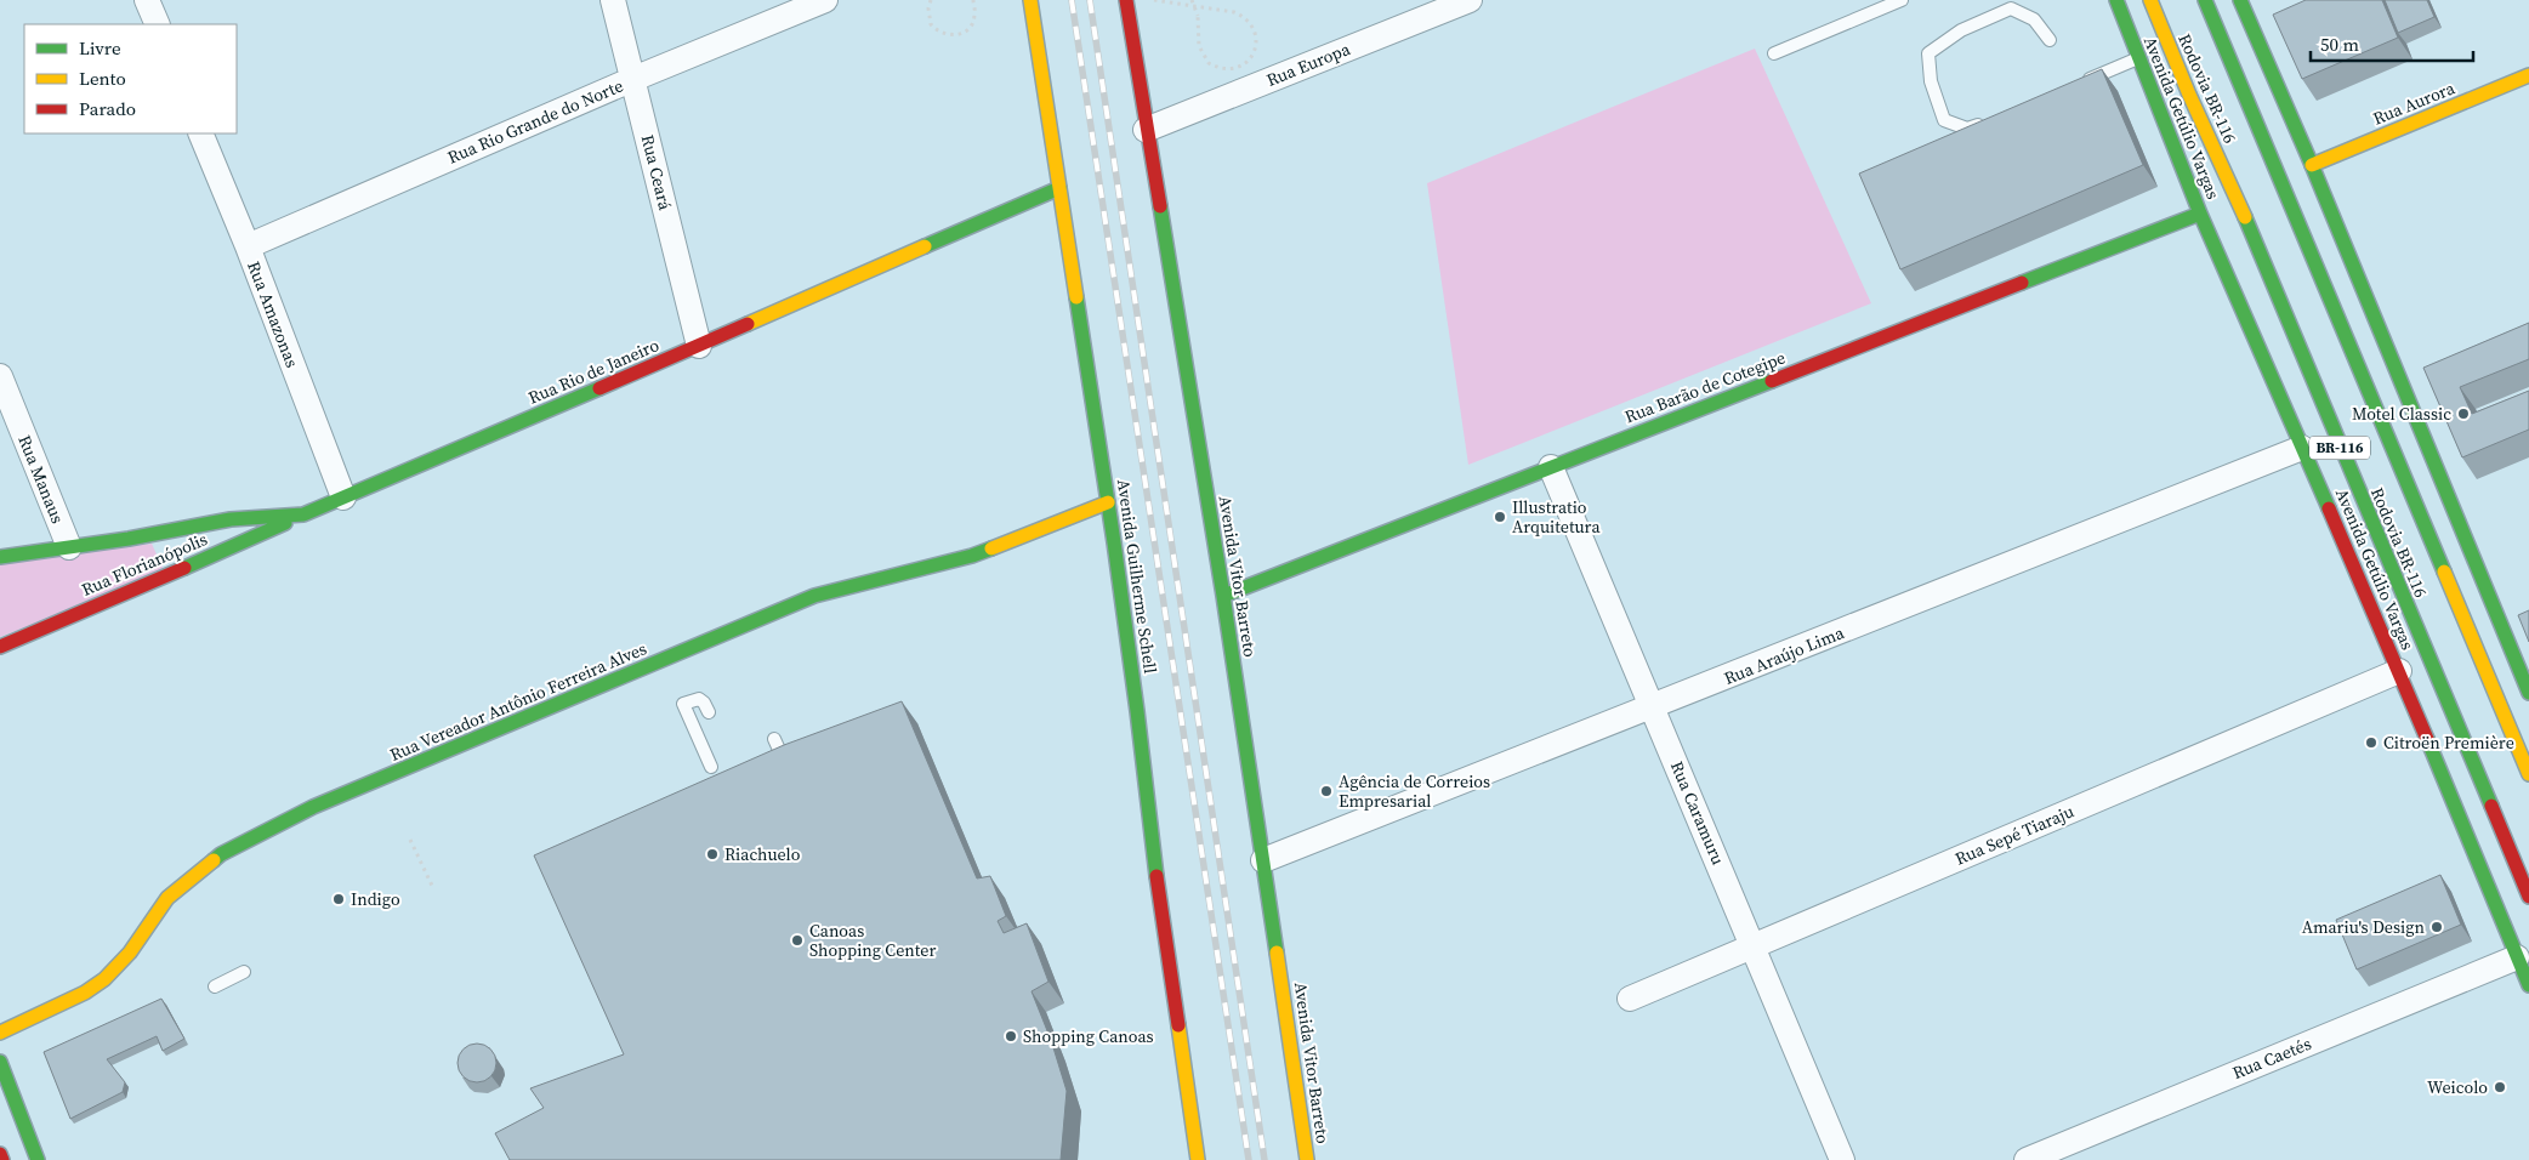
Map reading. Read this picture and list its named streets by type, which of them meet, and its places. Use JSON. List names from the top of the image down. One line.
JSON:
{"streets":{"main road":["Rodovia BR-116","Rua Aurora","Avenida Getúlio Vargas","Rua Rio de Janeiro","Rua Barão de Cotegipe","BR-116","Rua Florianópolis","Avenida Guilherme Schell","Avenida Vitor Barreto","Rua Vereador Antônio Ferreira Alves"],"street":["Rua Europa","Rua Rio Grande do Norte","Rua Ceará","Rua Amazonas","Rua Manaus","Rua Araújo Lima","Rua Caramuru","Rua Sepé Tiaraju","Rua Caetés"]},"crossings":[["Rua Europa","Avenida Vitor Barreto"],["Rodovia BR-116","BR-116"],["Avenida Getúlio Vargas","Rua Barão de Cotegipe"],["Avenida Getúlio Vargas","Rua Araújo Lima"],["Avenida Getúlio Vargas","Rua Sepé Tiaraju"],["Avenida Getúlio Vargas","Rua Caetés"],["Rua Rio Grande do Norte","Rua Ceará"],["Rua Rio Grande do Norte","Rua Amazonas"],["Rua Ceará","Rua Rio de Janeiro"],["Rua Amazonas","Rua Rio de Janeiro"],["Rua Rio de Janeiro","Rua Manaus"],["Rua Rio de Janeiro","Rua Florianópolis"],["Rua Rio de Janeiro","Avenida Guilherme Schell"],["Rua Barão de Cotegipe","Avenida Vitor Barreto"],["Rua Barão de Cotegipe","Rua Caramuru"],["Avenida Guilherme Schell","Rua Vereador Antônio Ferreira Alves"],["Avenida Vitor Barreto","Rua Araújo Lima"],["Rua Araújo Lima","Rua Caramuru"],["Rua Caramuru","Rua Sepé Tiaraju"]],"places":["Motel Classic","Illustratio Arquitetura","Citroën Première","Agência de Correios Empresarial","Riachuelo","Indigo","Amariu's Design","Canoas Shopping Center","Shopping Canoas","Weicolo"],"legend":["Livre","Lento","Parado"],"scale_bar":"50 m"}
